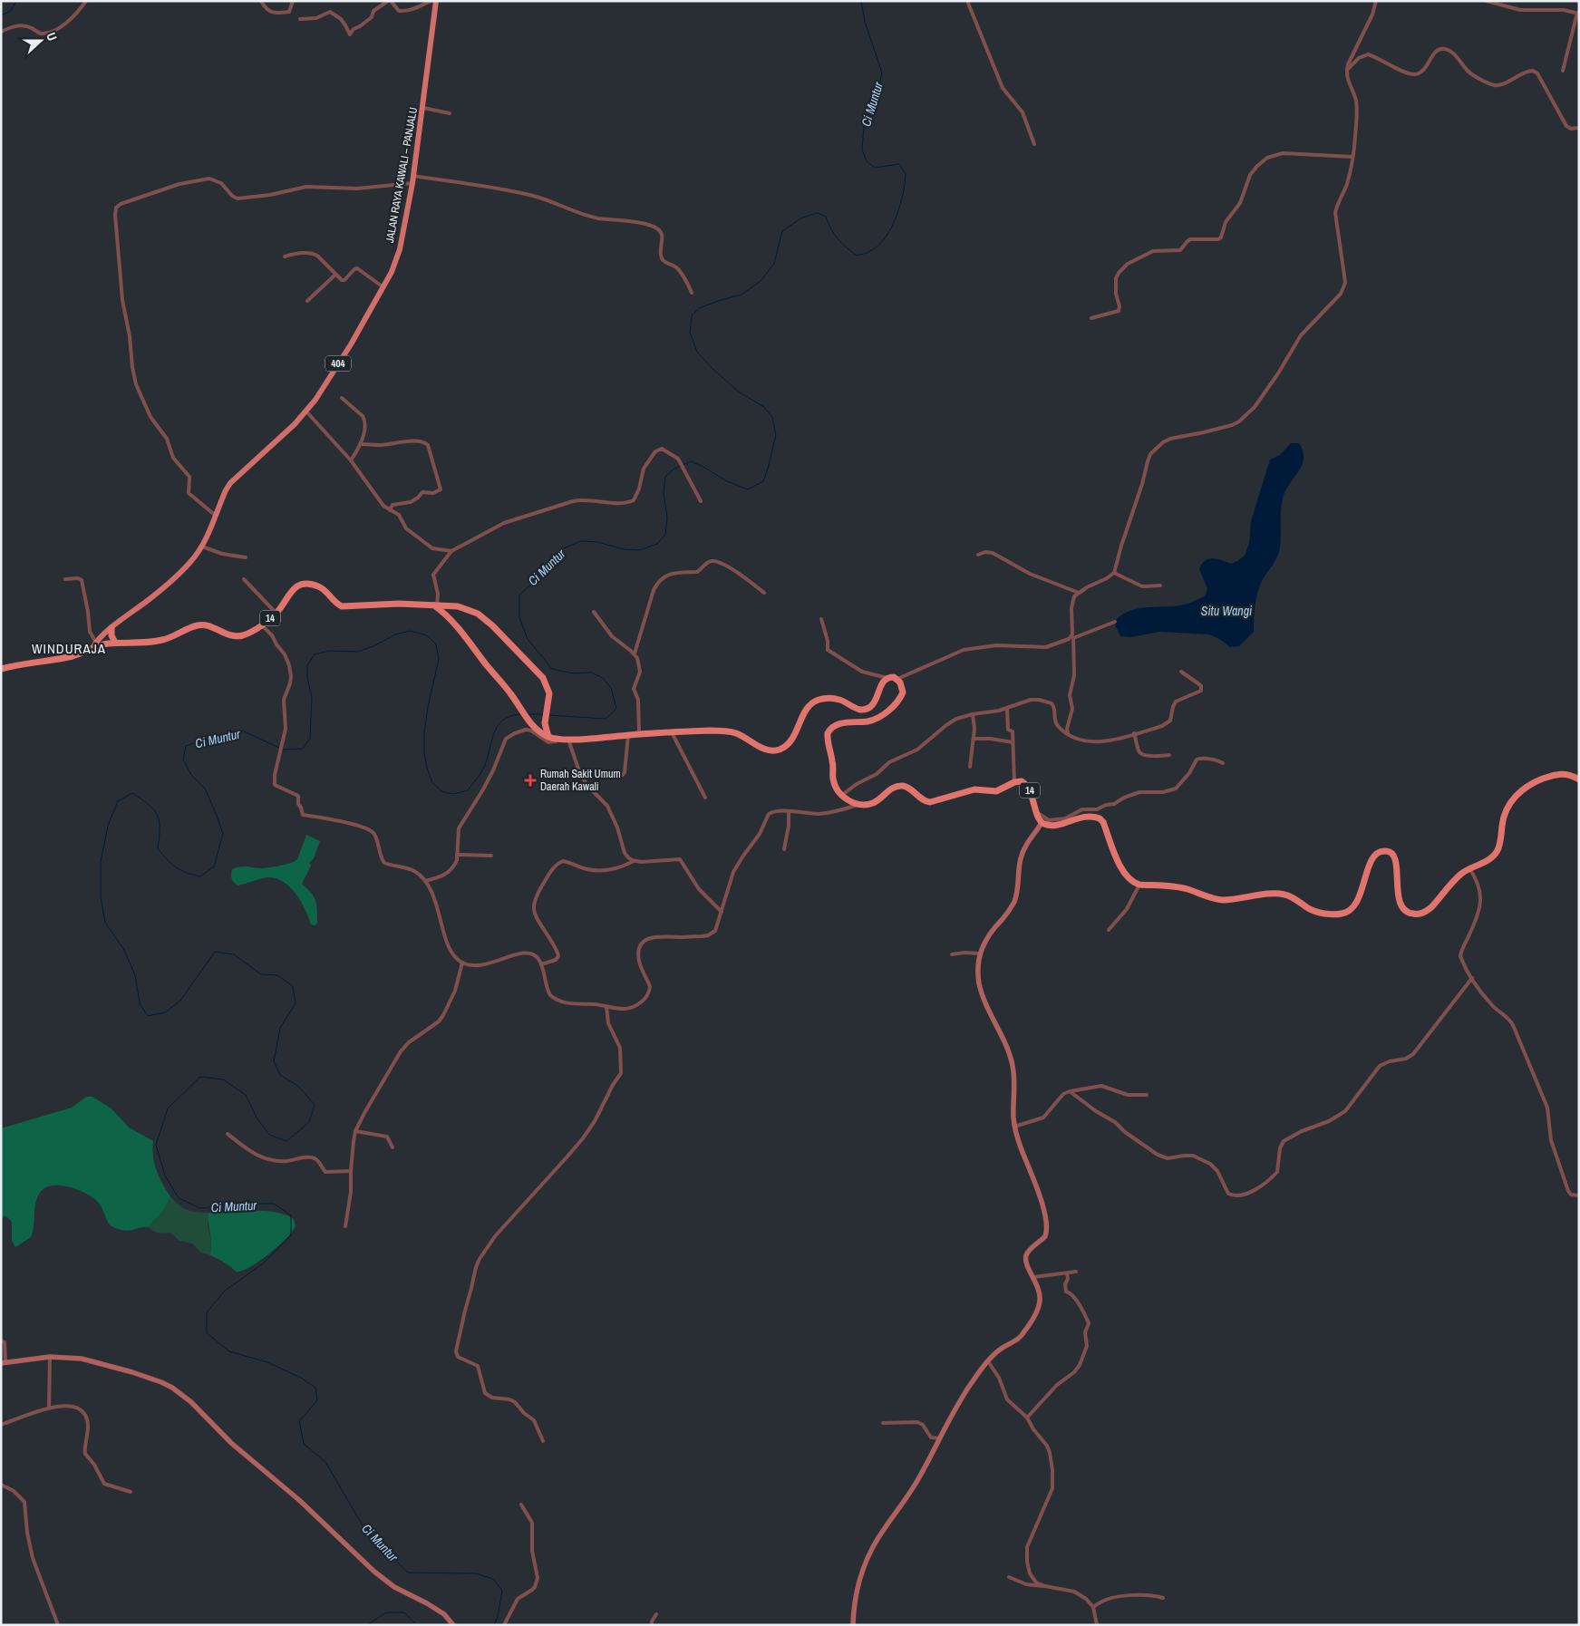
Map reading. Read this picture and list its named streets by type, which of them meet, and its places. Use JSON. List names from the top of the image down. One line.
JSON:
{"streets":{"highway":["14"],"main road":["JALAN RAYA KAWALI – PANJALU","404"]},"crossings":[["JALAN RAYA KAWALI – PANJALU","14"]],"districts":["WINDURAJA"],"water":["Ci Muntur","Situ Wangi"],"places":{"health":["Rumah Sakit Umum Daerah Kawali"]},"north":"right"}
